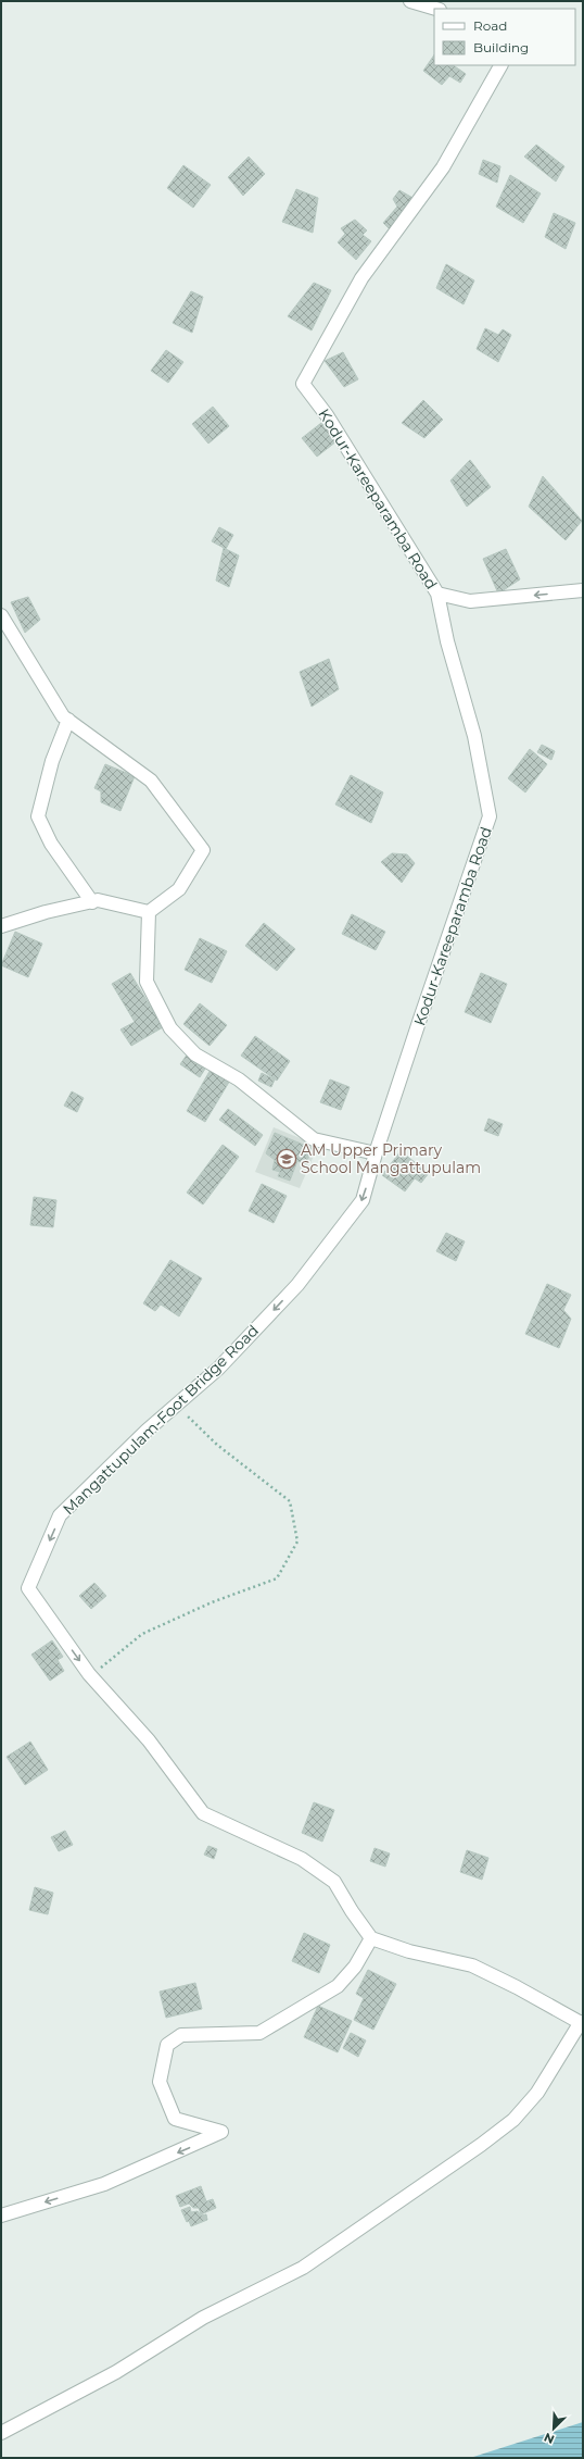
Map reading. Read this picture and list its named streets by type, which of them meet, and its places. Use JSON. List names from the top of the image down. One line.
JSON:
{"streets":{"street":["Kodur-Kareeparamba Road","Mangattupulam-Foot Bridge Road"]},"crossings":[["Kodur-Kareeparamba Road","Mangattupulam-Foot Bridge Road"]],"one_way":["Mangattupulam-Foot Bridge Road"],"places":{"school or university":["AM Upper Primary School Mangattupulam"]},"legend":["Road","Building"],"north":"bottom left"}
